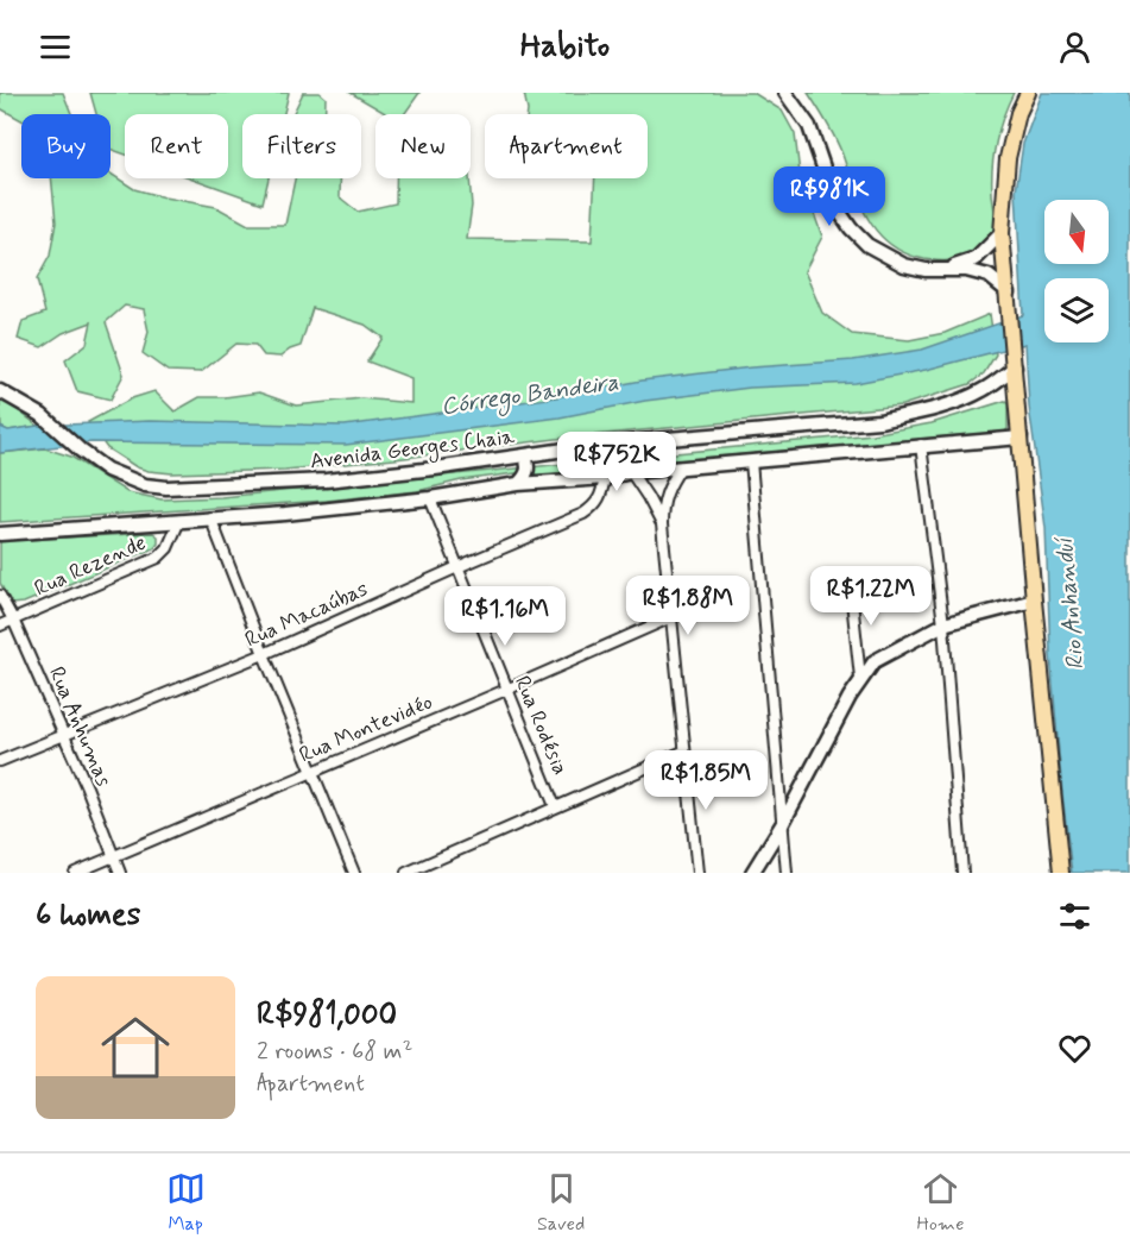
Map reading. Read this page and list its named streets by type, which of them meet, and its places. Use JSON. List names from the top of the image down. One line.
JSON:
{"streets":{"main road":["Avenida Georges Chaia"],"street":["Rua Rezende","Rua Macaúbas","Rua Rodésia","Rua Anhumas","Rua Montevidéo"]},"crossings":[["Rua Rezende","Rua Anhumas"],["Rua Macaúbas","Rua Rodésia"],["Rua Macaúbas","Rua Anhumas"],["Rua Rodésia","Rua Montevidéo"],["Rua Anhumas","Rua Montevidéo"]],"water":["Córrego Bandeira","Rio Anhanduí"],"north":"bottom","page":{"header":"Habito","chip":["Buy","Rent","Filters","New","Apartment"],"price":["R$981K","R$752K","R$1.22M","R$1.88M","R$1.16M","R$1.85M"],"heading":"6 homes","list":[{"name":"R$981,000","note":"2 rooms · 68 m² · Apartment"}],"tabs":["Map","Saved","Home"]}}
